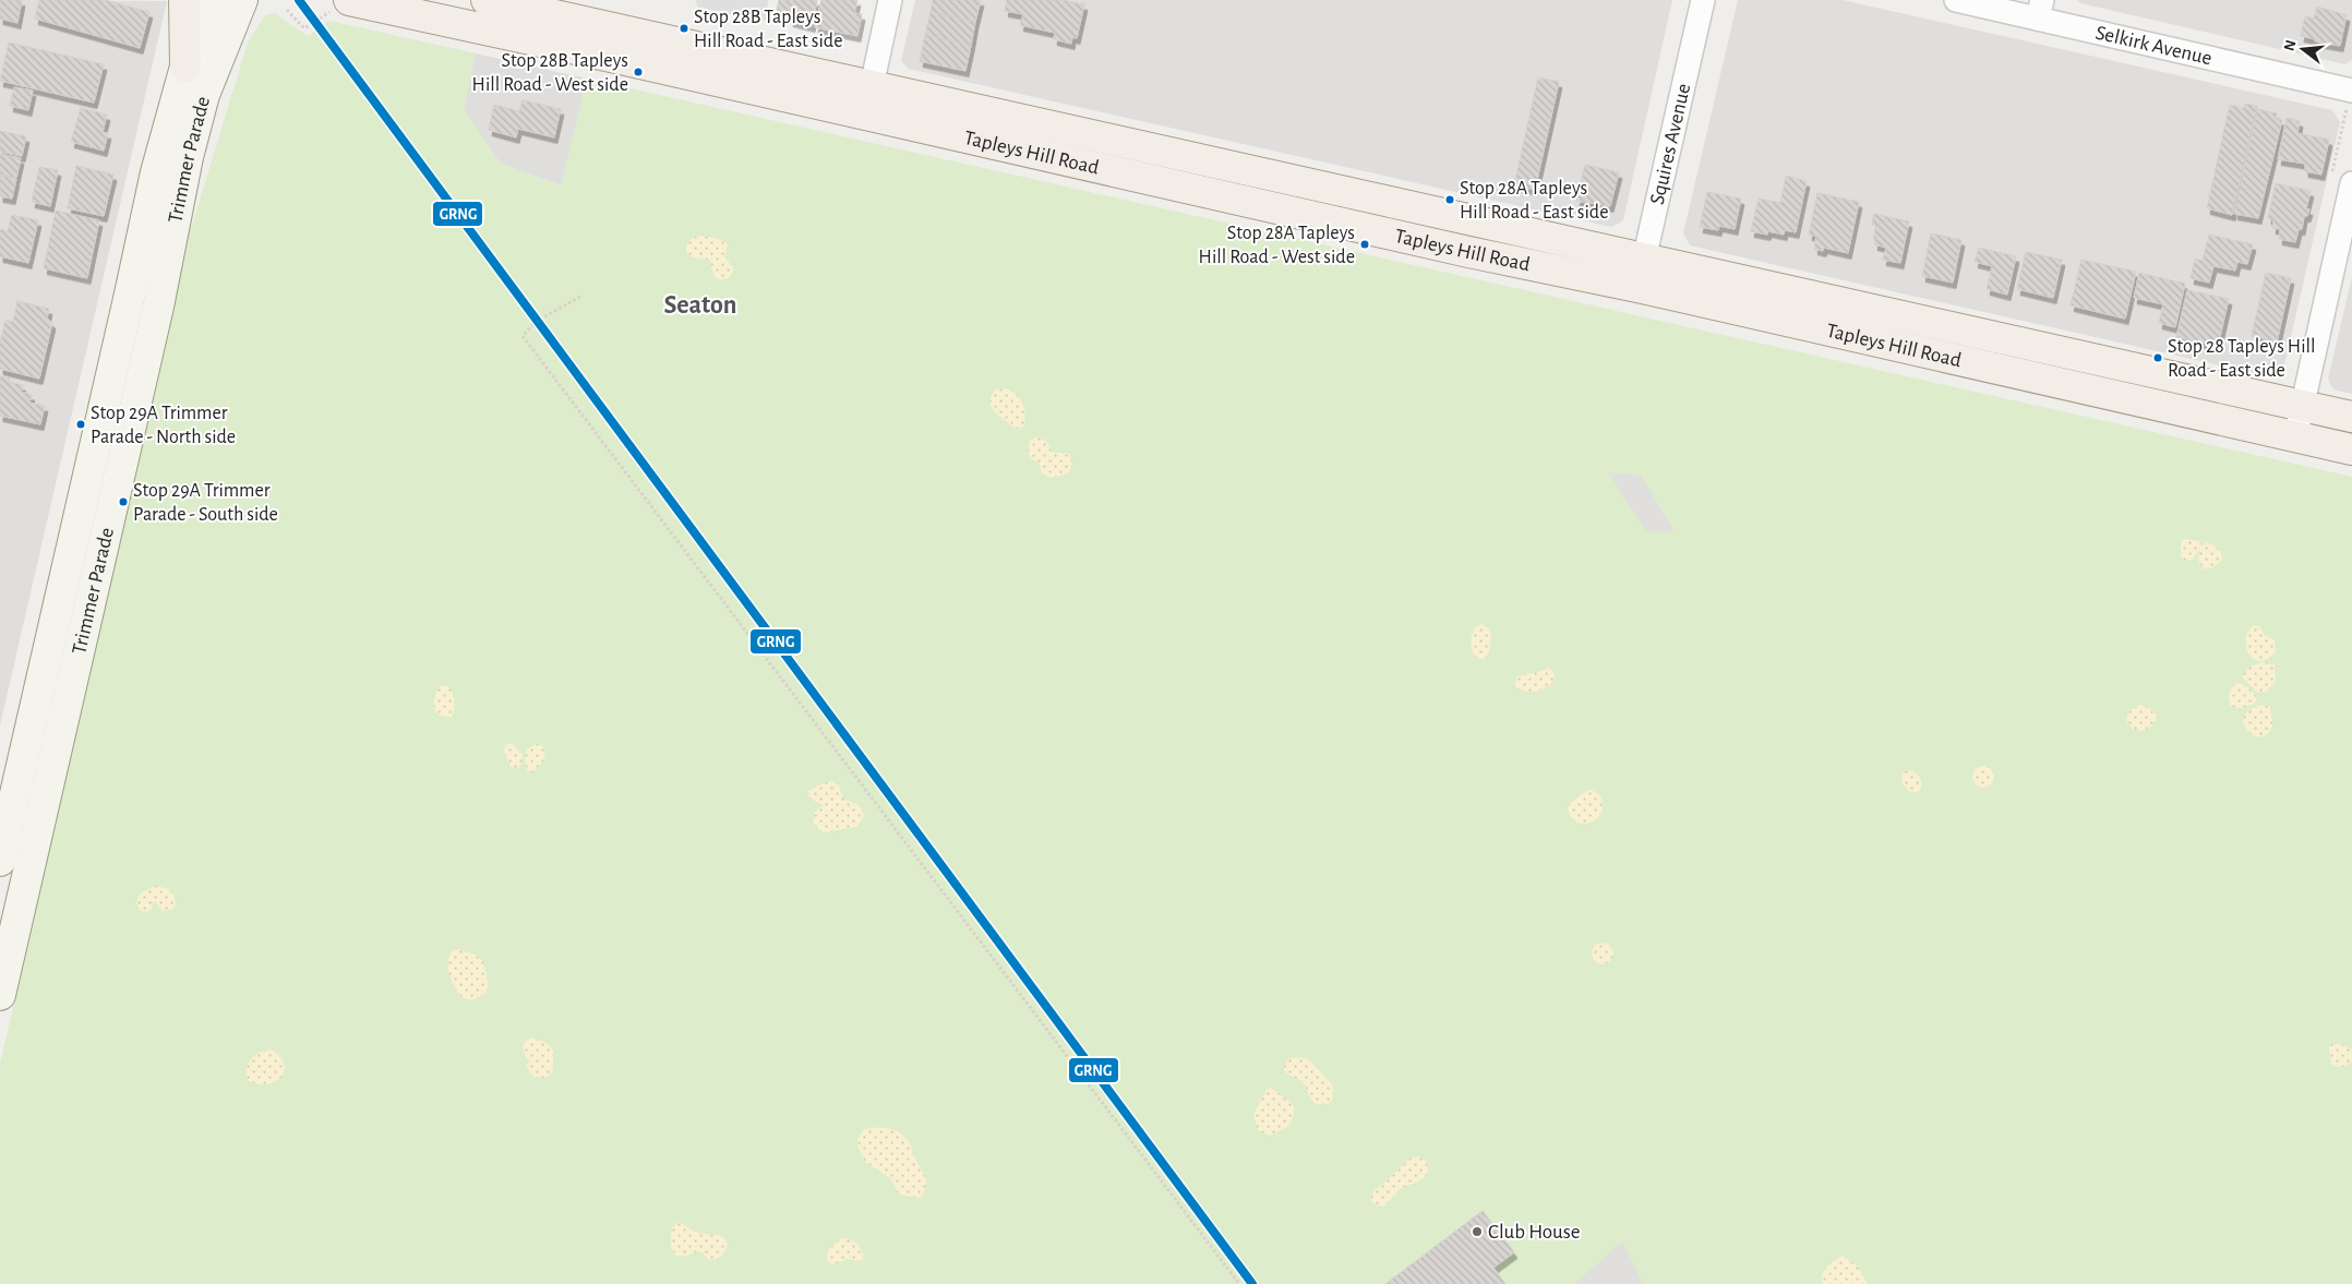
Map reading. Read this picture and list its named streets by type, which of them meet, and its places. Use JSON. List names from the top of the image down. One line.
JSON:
{"streets":{"main road":["Tapleys Hill Road","Trimmer Parade"],"street":["Selkirk Avenue","Squires Avenue"]},"crossings":[["Squires Avenue","Tapleys Hill Road"]],"districts":["Seaton"],"places":["Stop 28B Tapleys Hill Road - East side","Stop 28B Tapleys Hill Road - West side","Stop 28A Tapleys Hill Road - East side","Stop 28A Tapleys Hill Road - West side","Stop 28 Tapleys Hill Road - East side","Stop 29A Trimmer Parade - North side","Stop 29A Trimmer Parade - South side","Club House"],"lines":["transit line GRNG"],"north":"left"}
